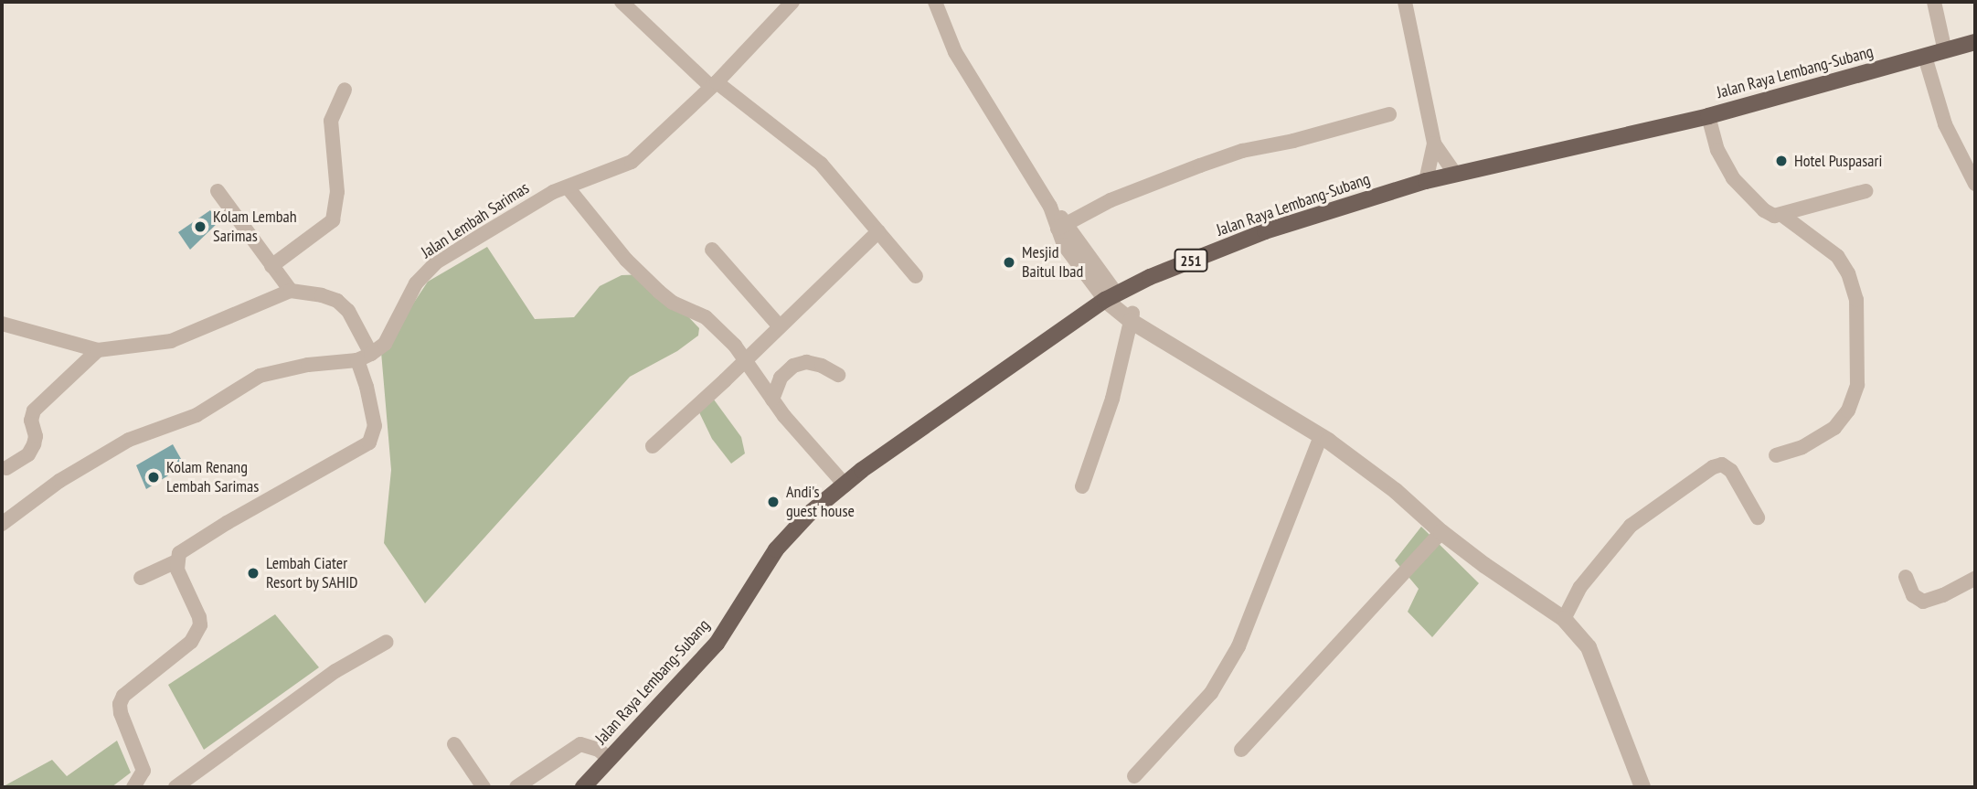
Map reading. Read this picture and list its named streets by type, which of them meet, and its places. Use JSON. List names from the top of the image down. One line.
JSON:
{"streets":{"main road":["Jalan Raya Lembang-Subang","251"],"street":["Jalan Lembah Sarimas"]},"places":["Hotel Puspasari","Kolam Lembah Sarimas","Mesjid Baitul Ibad","Kolam Renang Lembah Sarimas","Andi's guest house","Lembah Ciater Resort by SAHID"]}
